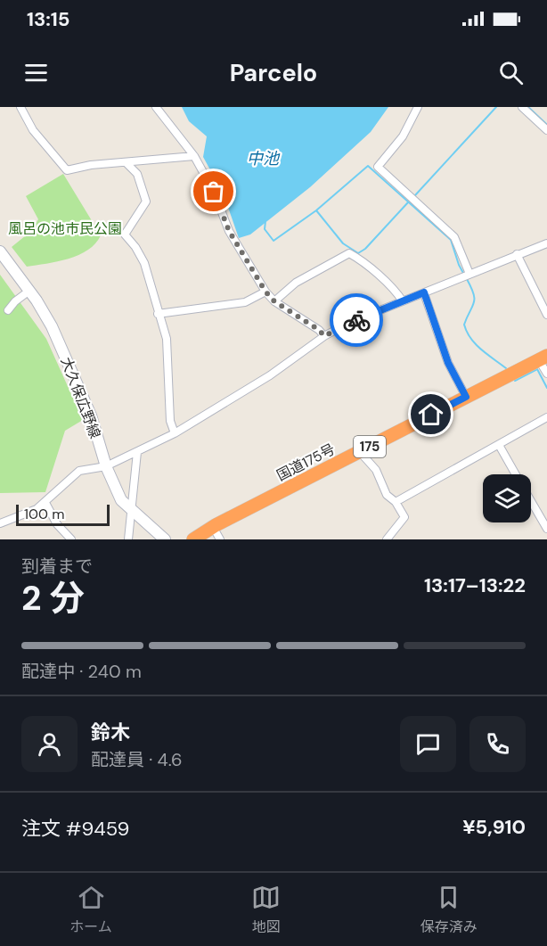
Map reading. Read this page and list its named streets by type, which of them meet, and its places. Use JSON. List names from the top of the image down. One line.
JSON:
{"streets":{"highway":["175","国道175号"],"street":["大久保広野線"]},"water":["中池"],"parks":["風呂の池市民公園"],"scale_bar":"100 m","page":{"status":"13:15","header":"Parcelo","scale":"100 m","heading":["2 分","到着まで","13:17–13:22"],"panel":["鈴木","配達員 · 4.6","注文 #9459","¥5,910"],"bar":"配達中 · 240 m","tabs":["ホーム","地図","保存済み"]}}
